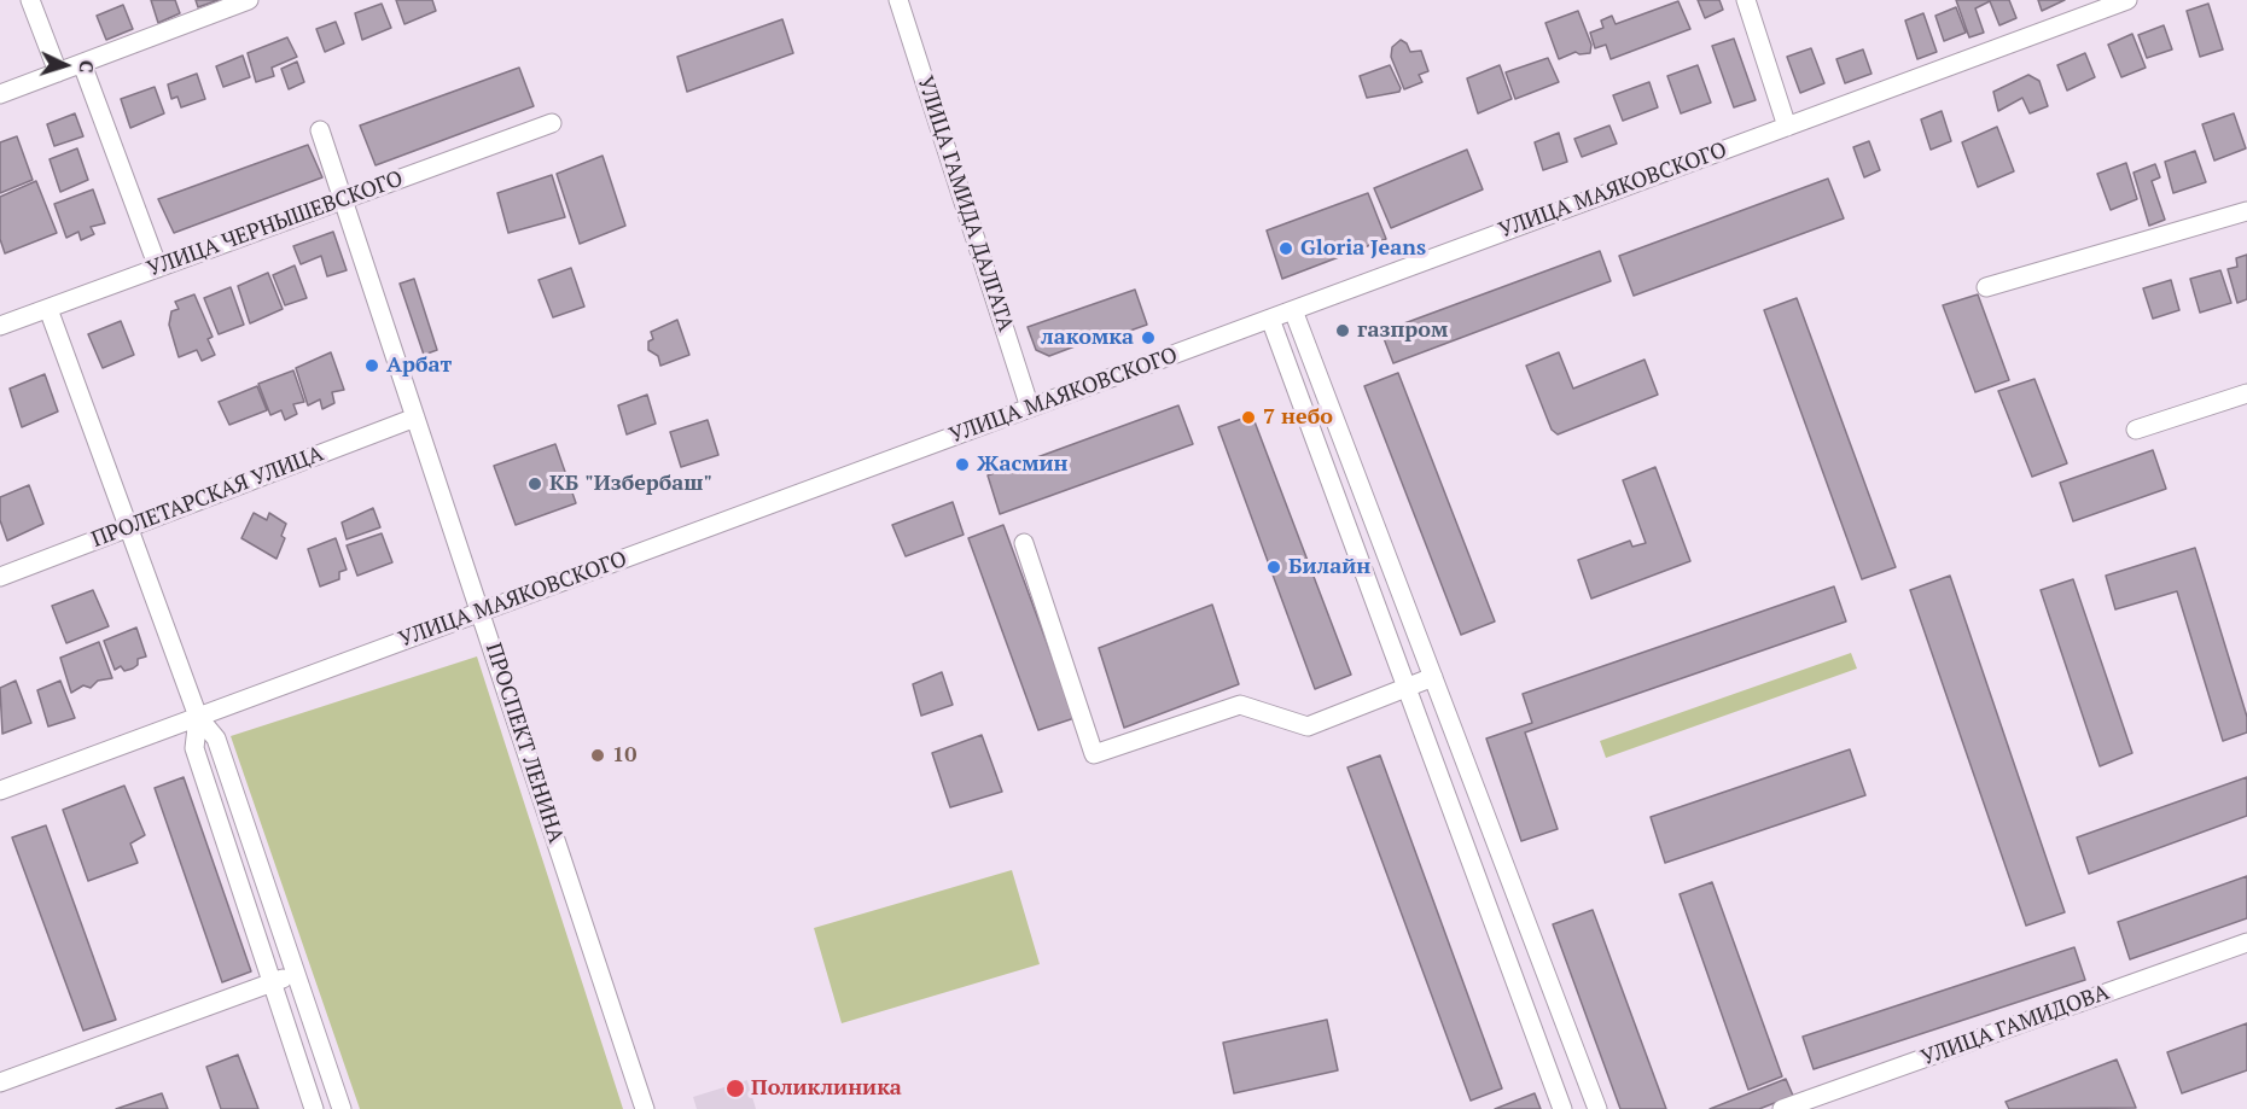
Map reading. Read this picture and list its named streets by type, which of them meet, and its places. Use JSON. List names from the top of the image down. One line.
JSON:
{"streets":{"street":["УЛИЦА МАЯКОВСКОГО","УЛИЦА ГАМИДА ДАЛГАТА","УЛИЦА ЧЕРНЫШЕВСКОГО","ПРОЛЕТАРСКАЯ УЛИЦА","ПРОСПЕКТ ЛЕНИНА","УЛИЦА ГАМИДОВА"]},"crossings":[["УЛИЦА МАЯКОВСКОГО","УЛИЦА ГАМИДА ДАЛГАТА"],["УЛИЦА МАЯКОВСКОГО","ПРОСПЕКТ ЛЕНИНА"],["УЛИЦА ЧЕРНЫШЕВСКОГО","ПРОСПЕКТ ЛЕНИНА"],["ПРОЛЕТАРСКАЯ УЛИЦА","ПРОСПЕКТ ЛЕНИНА"]],"places":["Gloria Jeans","газпром","лакомка","Арбат","7 небо","Жасмин","КБ \"Избербаш\"","Билайн","10","Поликлиника"],"north":"right"}
